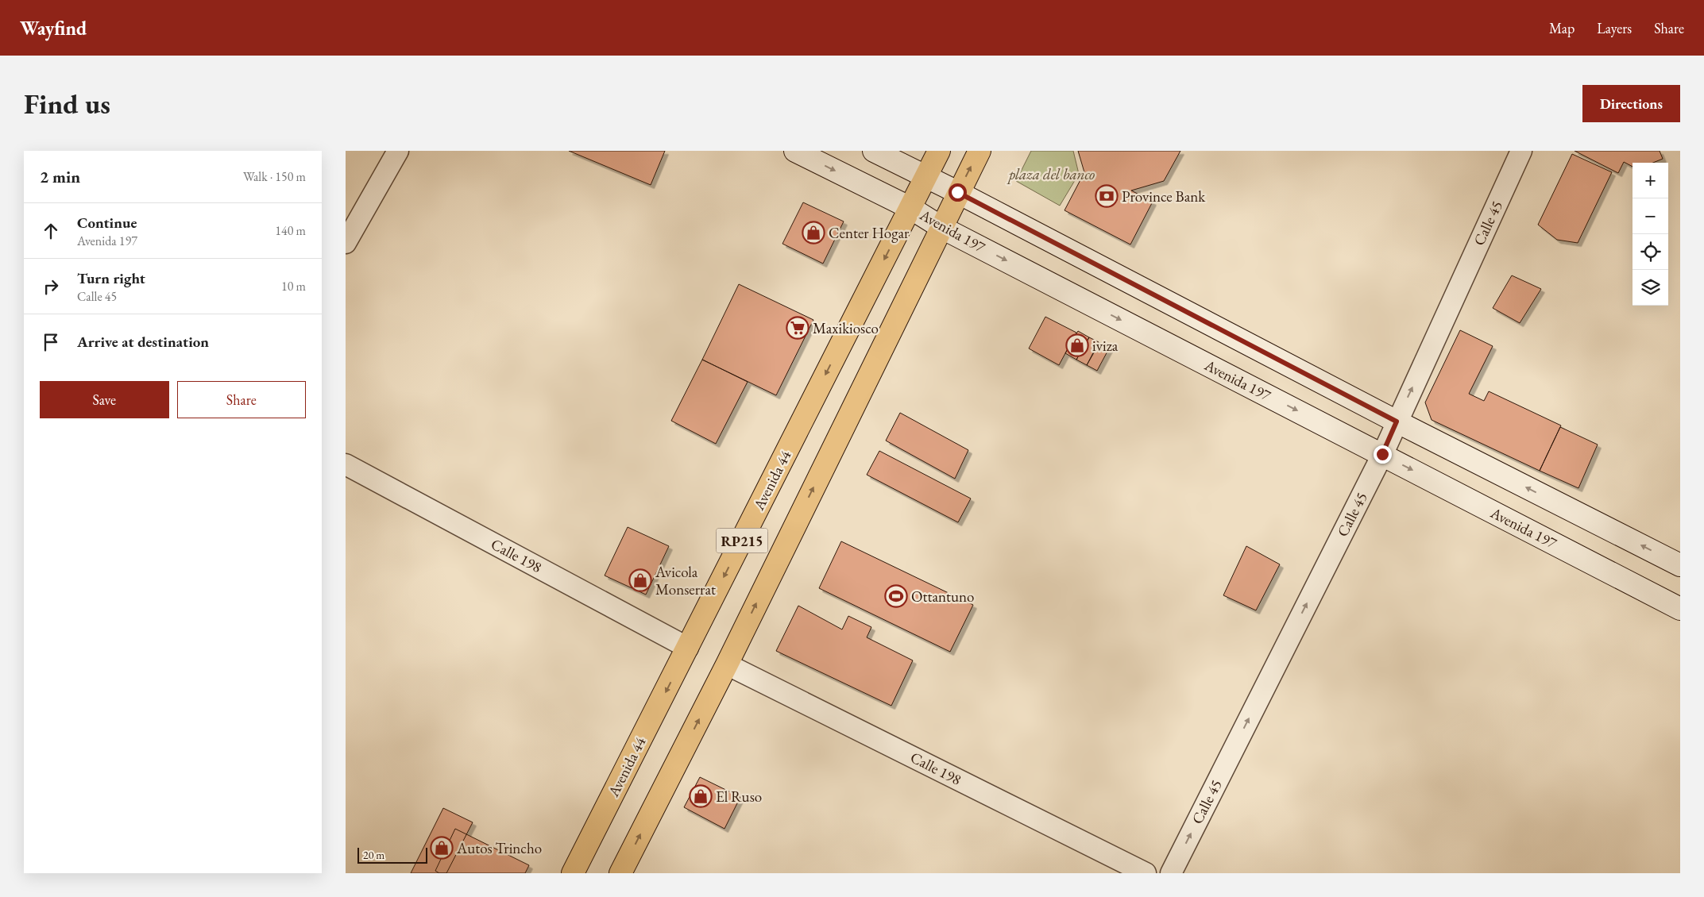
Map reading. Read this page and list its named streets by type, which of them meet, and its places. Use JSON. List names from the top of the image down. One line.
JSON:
{"streets":{"highway":["Avenida 44","RP215"],"street":["Calle 45","Avenida 197","Calle 198"]},"crossings":[["Calle 45","Avenida 197"],["Avenida 197","Avenida 44"],["Avenida 197","RP215"],["Avenida 44","Calle 198"],["RP215","Calle 198"]],"one_way":["Calle 45"],"parks":["plaza del banco"],"places":{"bank":["Province Bank"],"shop":["Center Hogar","iviza","Avicola Monserrat","El Ruso","Autos Trincho"],"supermarket":["Maxikiosco"],"sports":["Ottantuno"]},"scale_bar":"20 m","page":{"header":"Wayfind","nav":["Map","Layers","Share"],"buttons":["Directions",["Save","Share"]],"title":"Find us","heading":["2 min","Walk · 150 m"],"map_buttons":["+","−"],"list":[["Continue","Avenida 197","140 m"],["Turn right","Calle 45","10 m"],"Arrive at destination"],"scale":"20 m"}}
